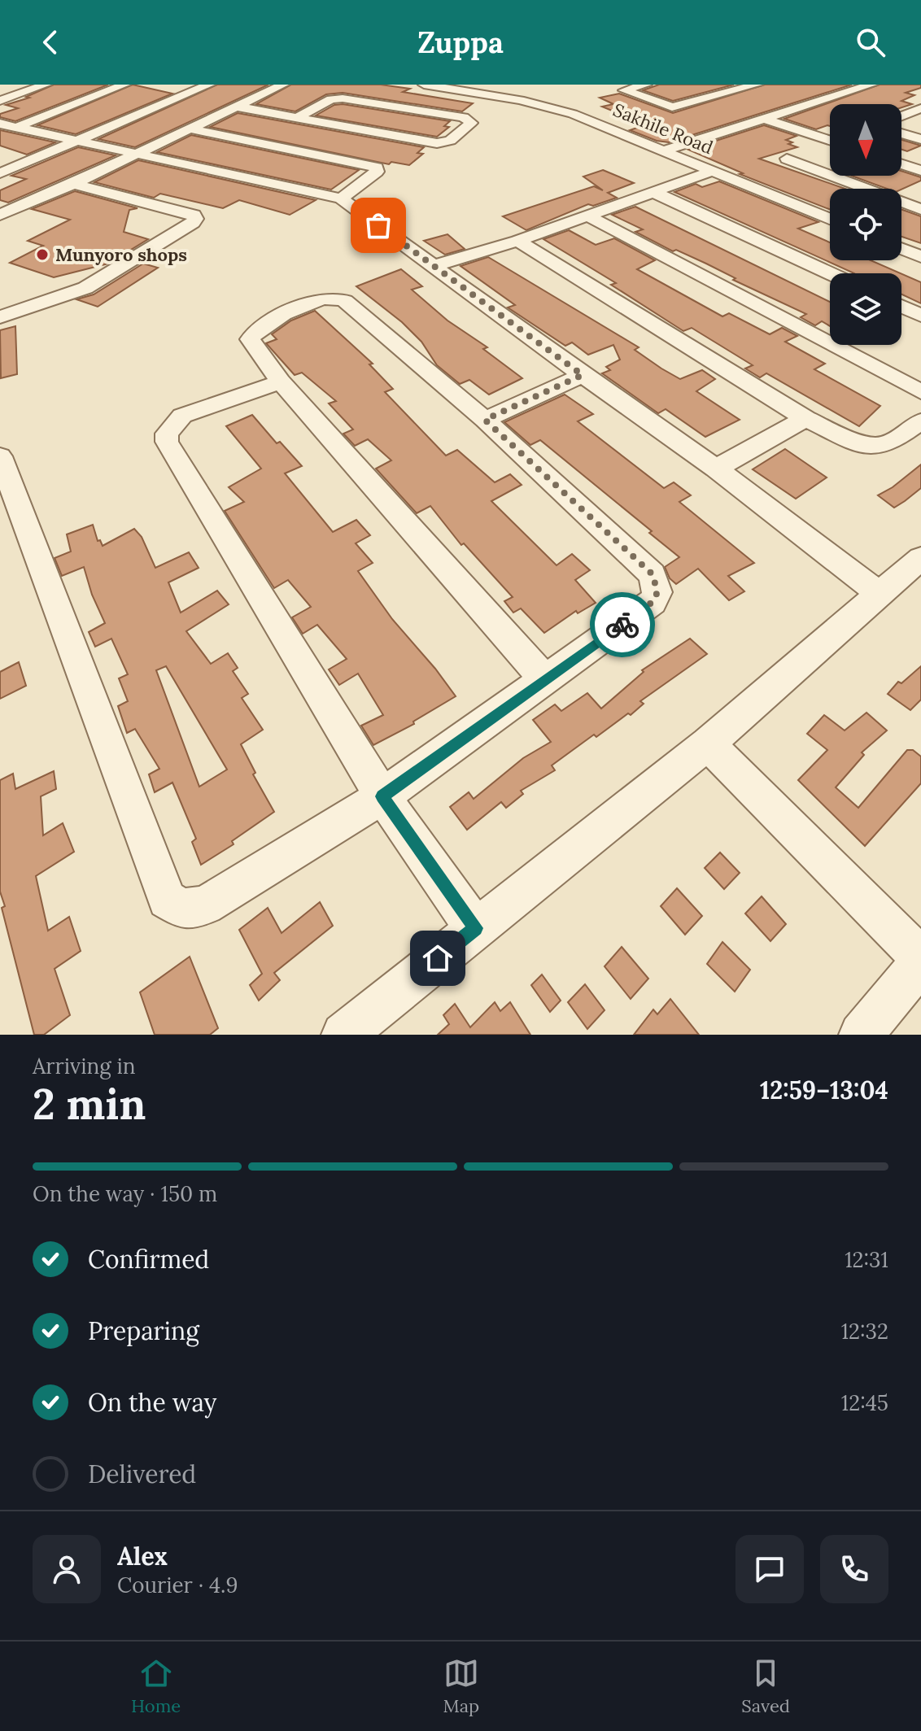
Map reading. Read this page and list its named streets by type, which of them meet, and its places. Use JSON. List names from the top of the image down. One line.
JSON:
{"streets":{"street":["Sakhile Road"]},"places":["Munyoro shops"],"north":"bottom","page":{"header":"Zuppa","heading":["2 min","Arriving in","12:59–13:04"],"panel":["Alex","Courier · 4.9"],"bar":"On the way · 150 m","list":[["Confirmed","12:31"],["Preparing","12:32"],["On the way","12:45"],"Delivered"],"tabs":["Home","Map","Saved"]}}
